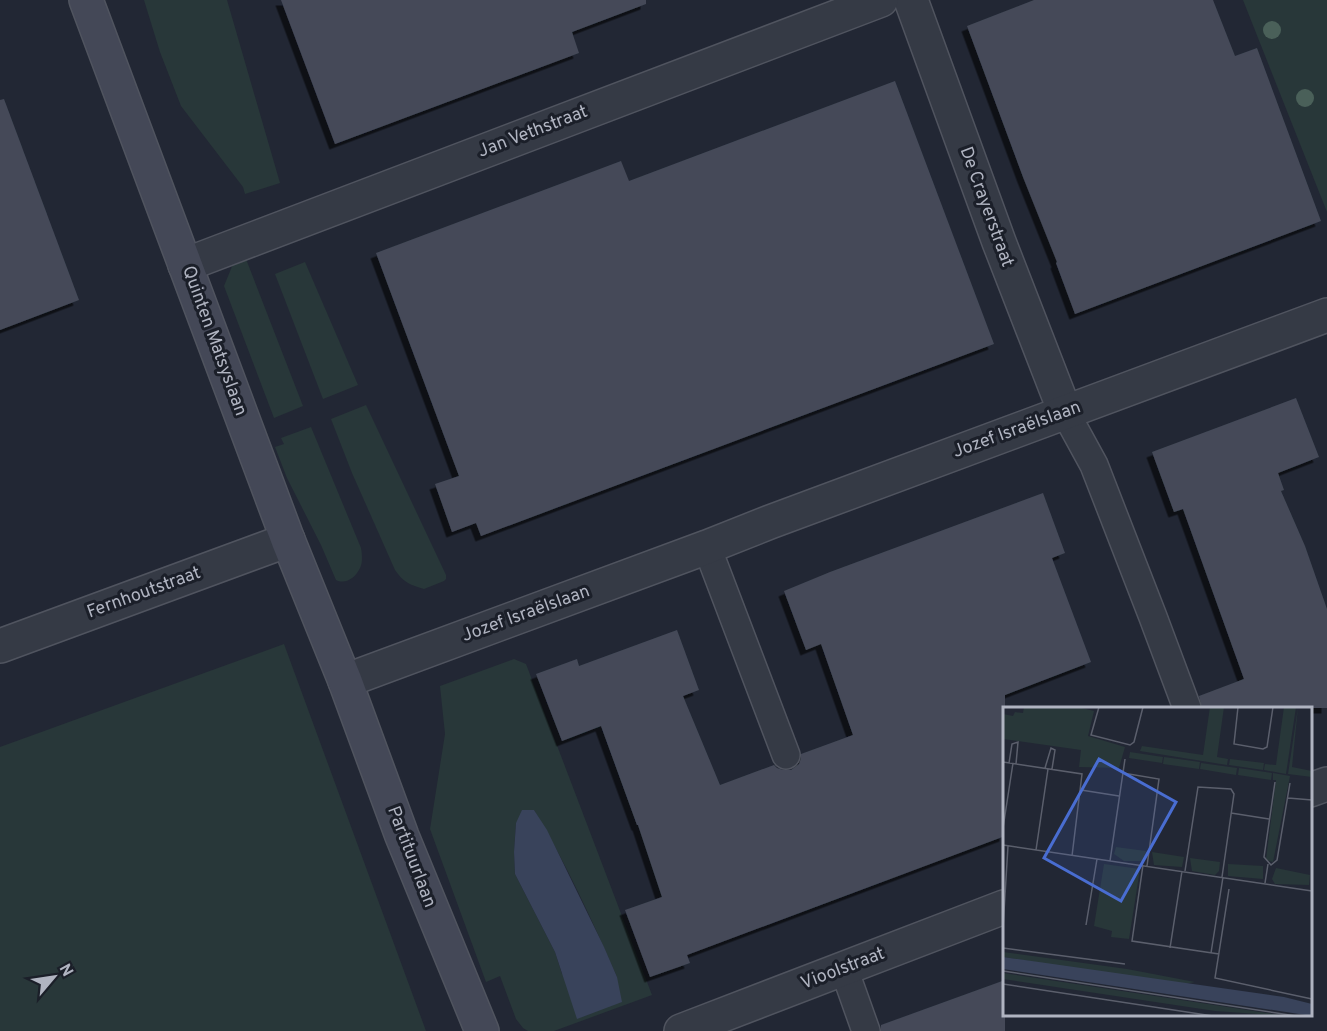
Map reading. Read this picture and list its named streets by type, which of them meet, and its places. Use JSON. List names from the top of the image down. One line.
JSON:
{"streets":{"street":["Jan Vethstraat","De Crayerstraat","Quinten Matsyslaan","Jozef Israëlslaan","Fernhoutstraat","Partituurlaan","Vioolstraat"]},"crossings":[["Jan Vethstraat","Quinten Matsyslaan"],["De Crayerstraat","Jozef Israëlslaan"],["Quinten Matsyslaan","Jozef Israëlslaan"],["Quinten Matsyslaan","Fernhoutstraat"],["Quinten Matsyslaan","Partituurlaan"],["Jozef Israëlslaan","Partituurlaan"]],"north":"top right"}
